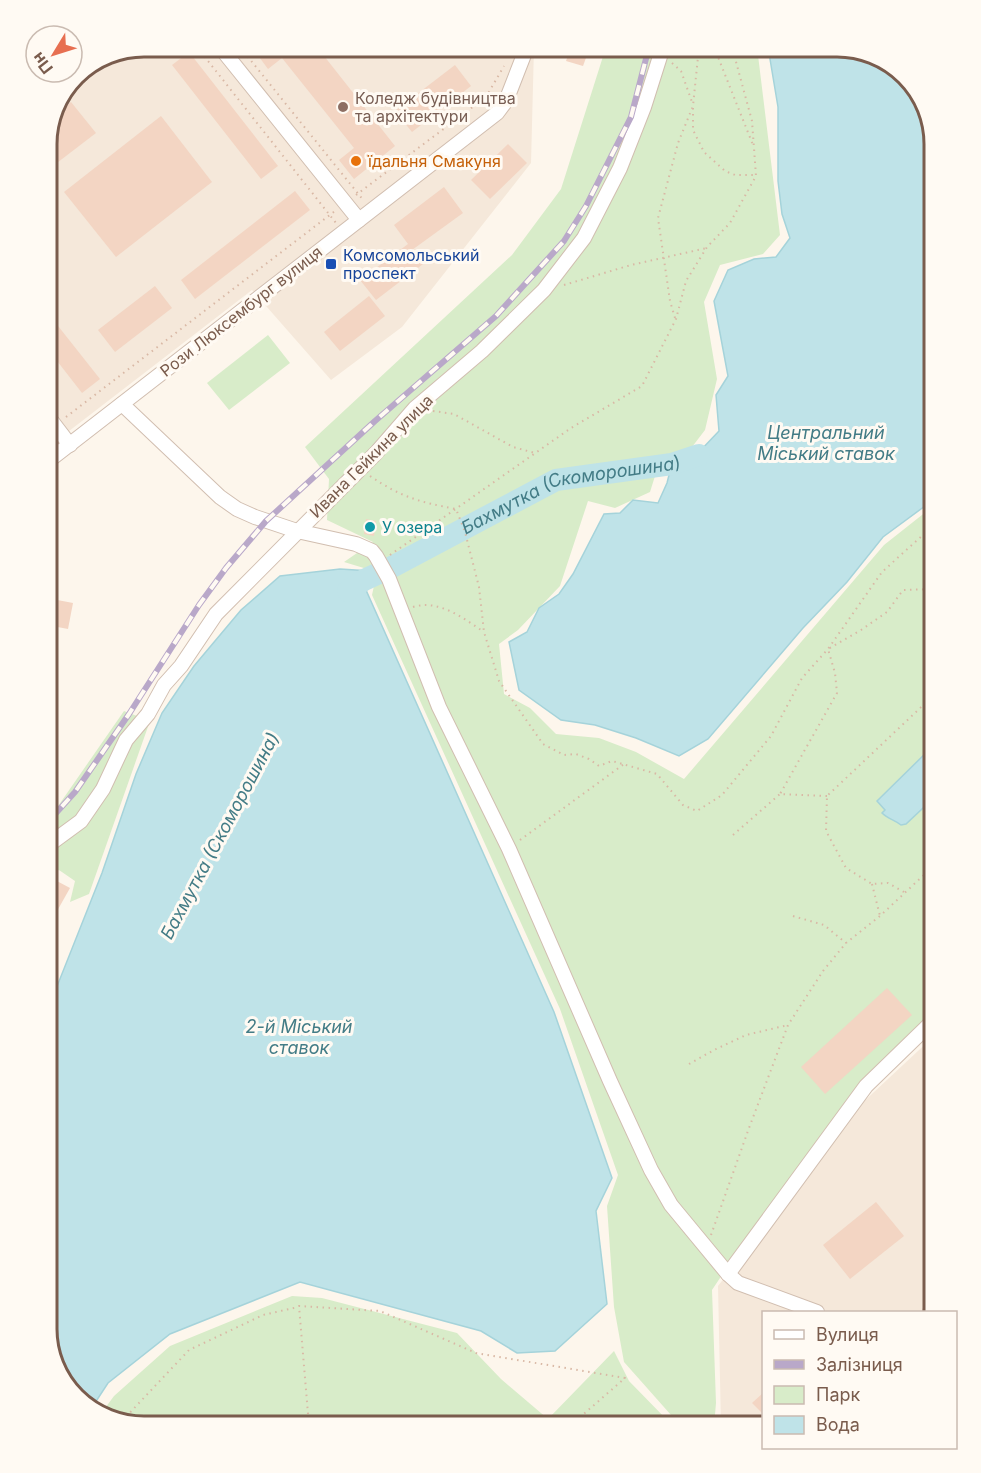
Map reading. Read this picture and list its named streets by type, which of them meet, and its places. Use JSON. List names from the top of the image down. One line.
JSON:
{"streets":{"street":["Рози Люксембург вулиця","Ивана Гейкина улица"]},"water":["Центральний Міський ставок","Бахмутка (Скоморошина)","2-й Міський ставок"],"places":{"other":["Коледж будівництва та архітектури","їдальня Смакуня","У озера"],"transit":["Комсомольський проспект"]},"legend":["Вулиця","Залізниця","Парк","Вода"],"north":"bottom left"}
